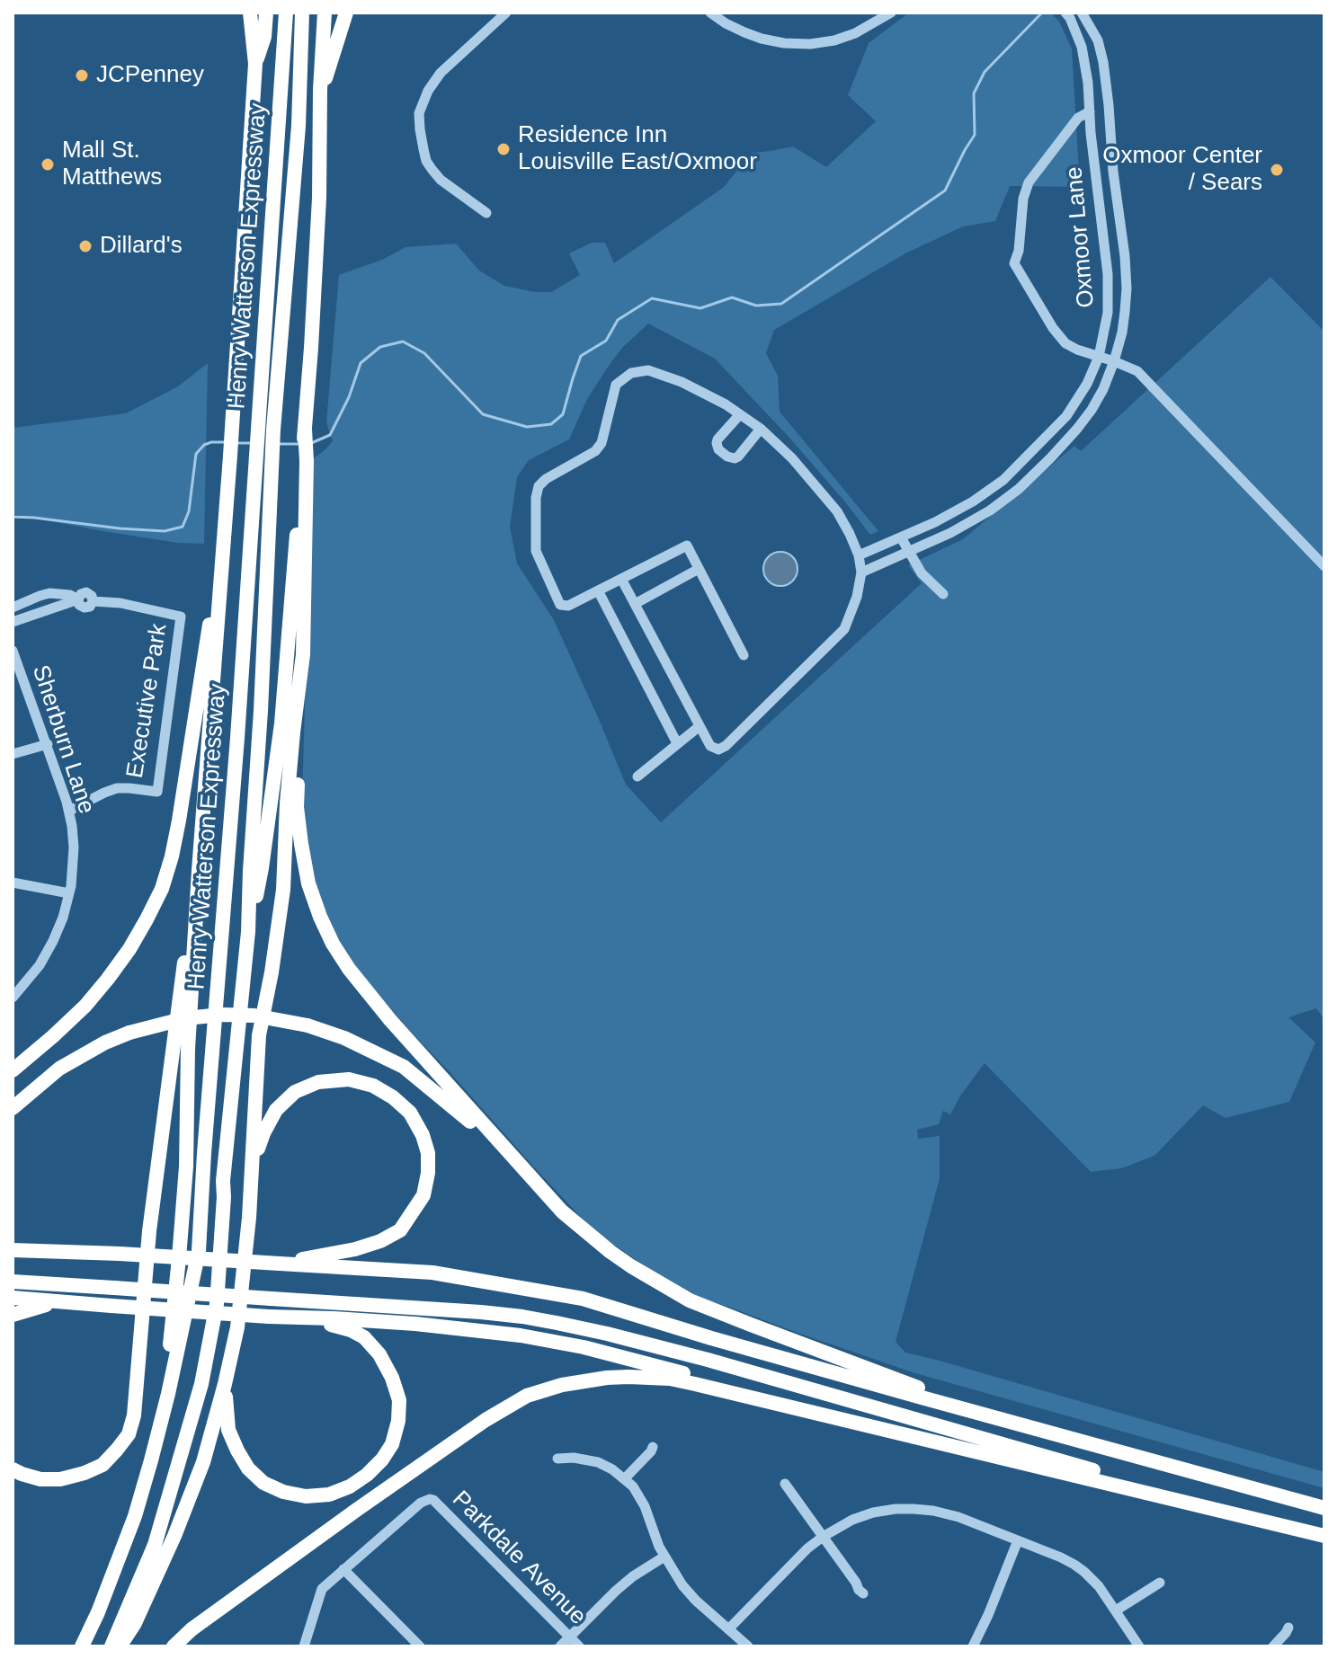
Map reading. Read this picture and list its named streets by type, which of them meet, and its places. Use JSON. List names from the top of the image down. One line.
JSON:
{"streets":{"highway":["Henry Watterson Expressway"],"street":["Oxmoor Lane","Executive Park","Sherburn Lane","Parkdale Avenue"]},"crossings":[["Executive Park","Sherburn Lane"]],"places":["JCPenney","Residence Inn Louisville East/Oxmoor","Mall St. Matthews","Oxmoor Center / Sears","Dillard's"]}
